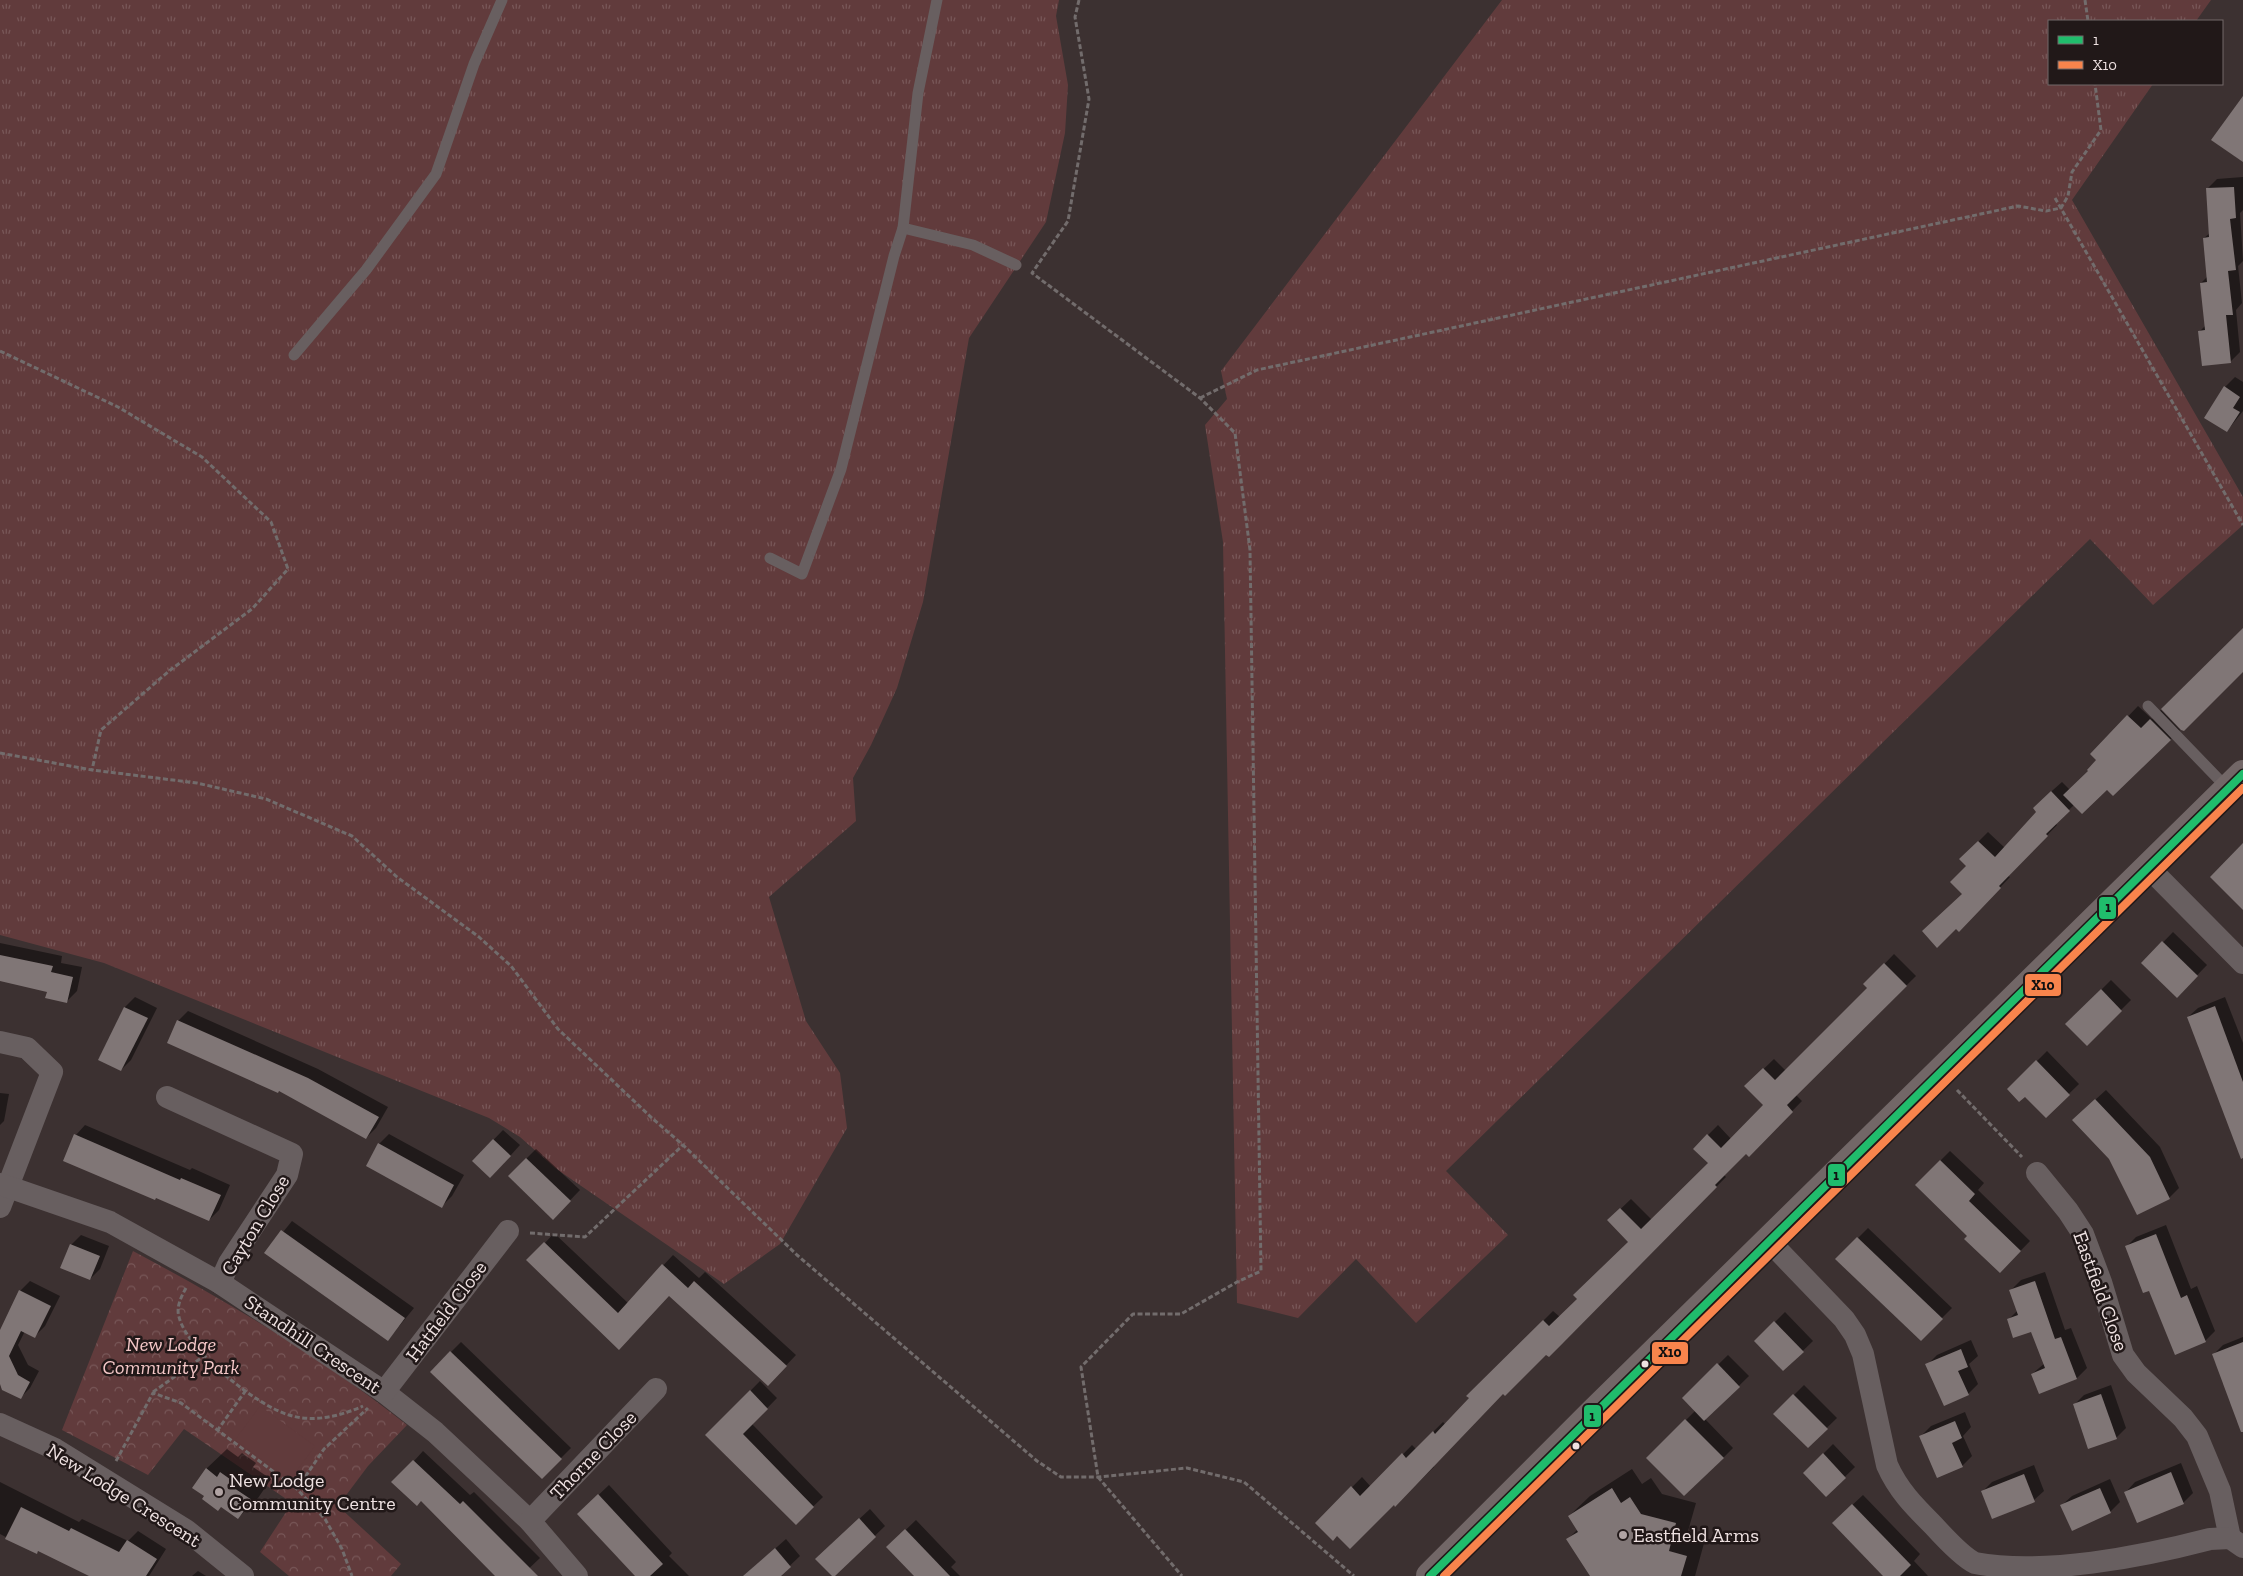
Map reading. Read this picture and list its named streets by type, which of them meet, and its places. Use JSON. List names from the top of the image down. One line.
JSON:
{"streets":{"street":["Cayton Close","Eastfield Close","Hatfield Close","Standhill Crescent","Thorne Close","New Lodge Crescent"]},"crossings":[["Cayton Close","Standhill Crescent"],["Hatfield Close","Standhill Crescent"],["Standhill Crescent","Thorne Close"]],"parks":["New Lodge Community Park"],"places":["New Lodge Community Centre","Eastfield Arms"],"lines":["transit line 1","transit line X10"],"legend":["1","X10"]}
